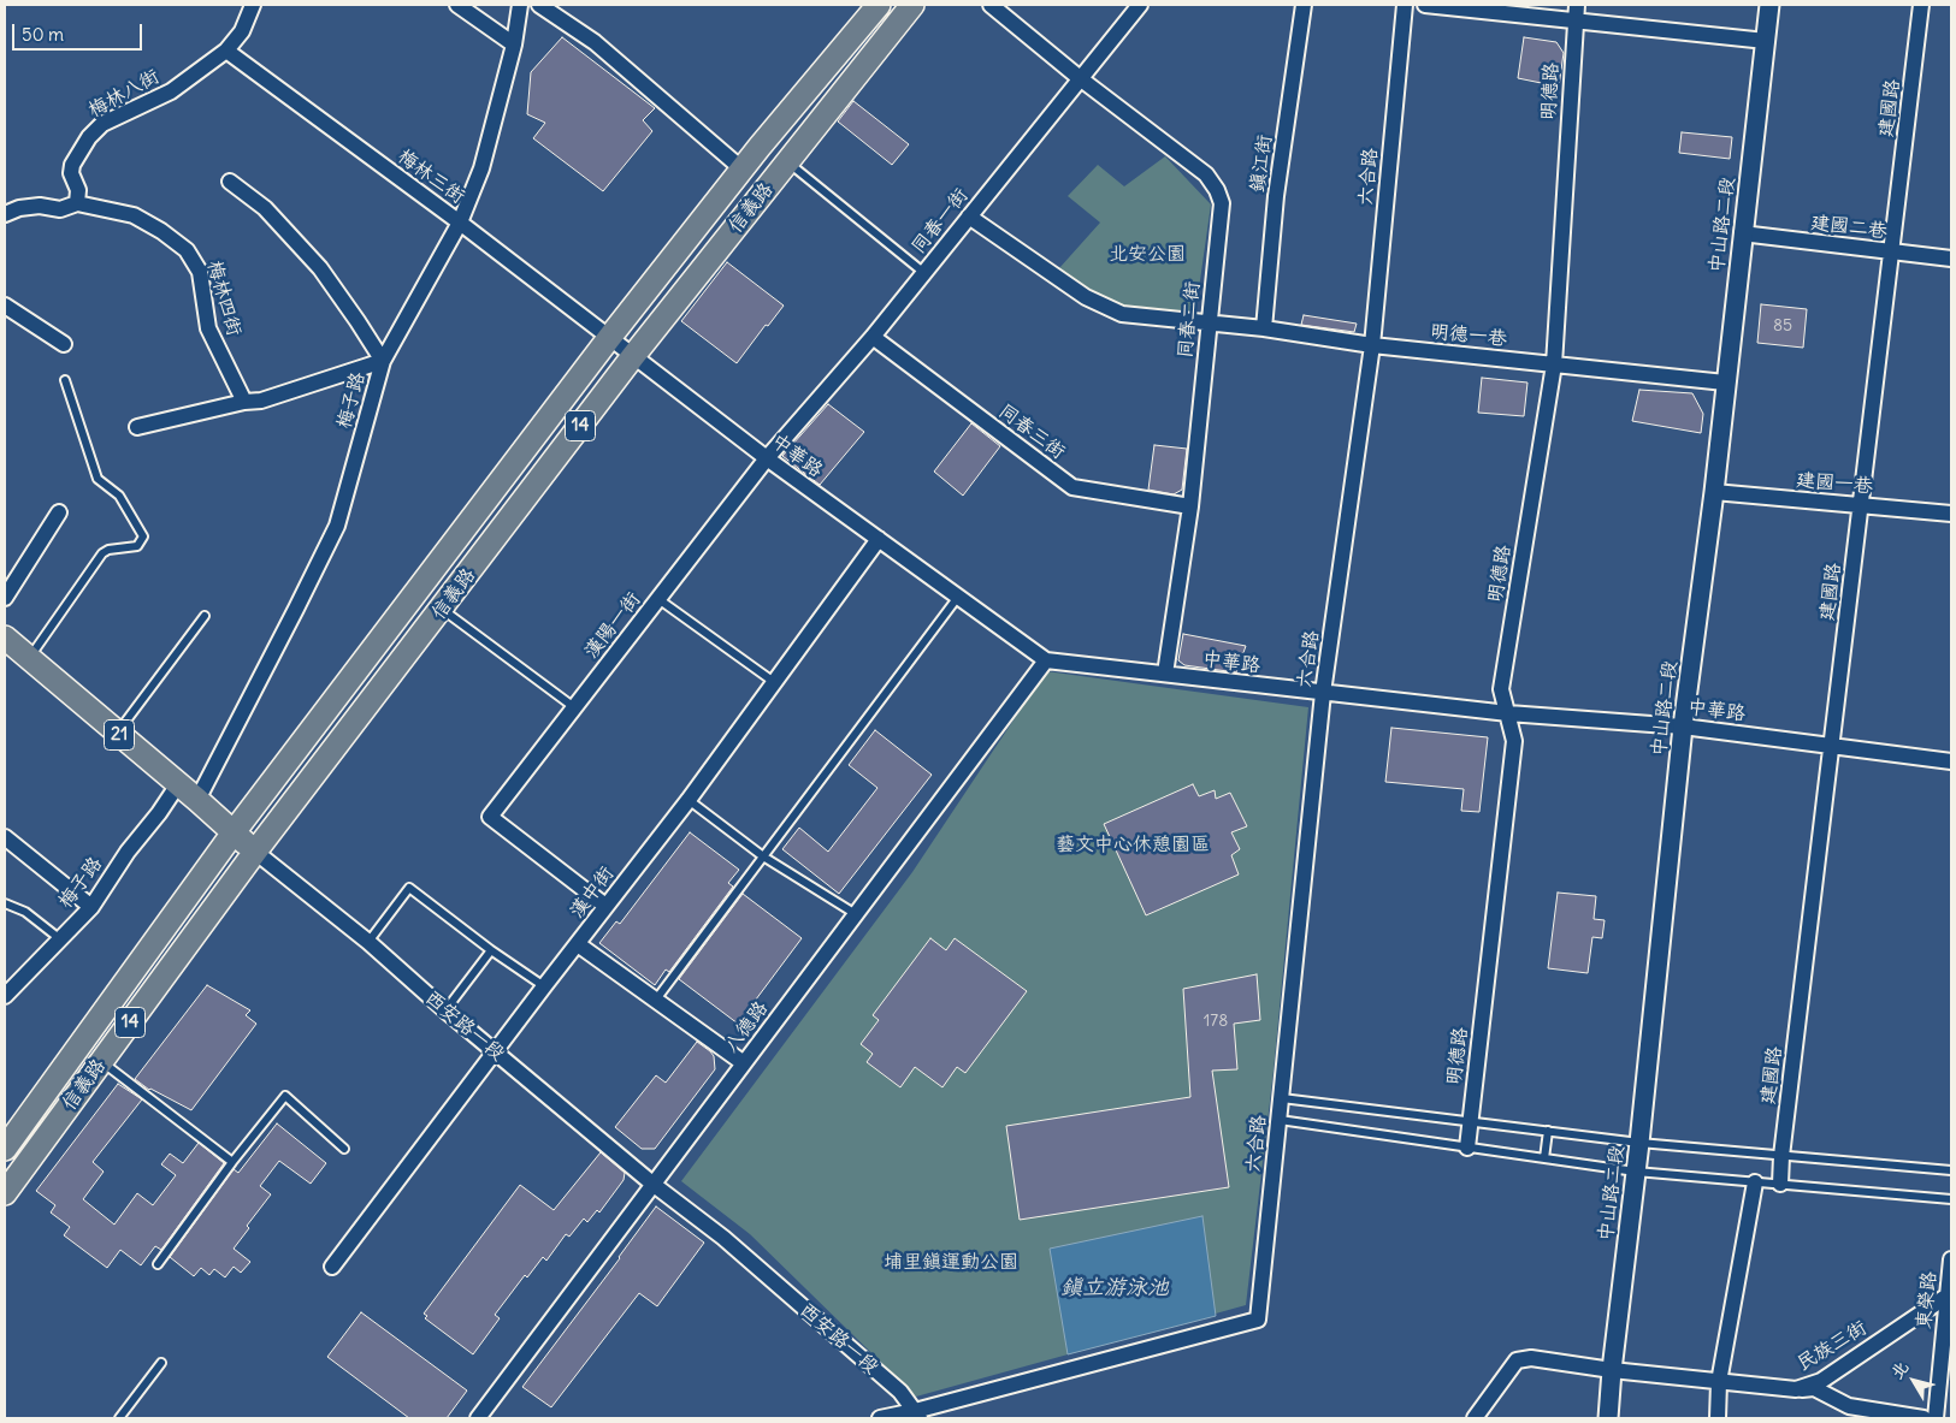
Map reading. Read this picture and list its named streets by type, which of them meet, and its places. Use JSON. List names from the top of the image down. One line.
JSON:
{"streets":{"main road":["信義路","14","21","西安路一段"],"street":["明德路","梅林八街","建國路","鎮江街","梅林三街","六合路","同春一街","中山路二段","建國二巷","梅林四街","同春二街","明德一巷","梅子路","同春三街","中華路","建國一巷","漢陽一街","漢中街","八德路","東榮路","民族三街"]},"crossings":[["明德路","明德一巷"],["明德路","中華路"],["梅林八街","梅林三街"],["梅林八街","梅林四街"],["建國路","建國二巷"],["建國路","中華路"],["建國路","建國一巷"],["鎮江街","明德一巷"],["梅林三街","信義路"],["梅林三街","梅子路"],["梅林三街","中華路"],["六合路","明德一巷"],["六合路","中華路"],["六合路","西安路一段"],["信義路","中華路"],["信義路","西安路一段"],["同春一街","同春二街"],["同春一街","明德一巷"],["同春一街","同春三街"],["同春一街","中華路"],["同春一街","漢陽一街"],["中山路二段","建國二巷"],["中山路二段","明德一巷"],["中山路二段","中華路"],["中山路二段","建國一巷"],["中山路二段","民族三街"],["同春二街","明德一巷"],["同春二街","同春三街"],["同春二街","中華路"],["梅子路","西安路一段"],["中華路","漢陽一街"],["中華路","漢中街"],["中華路","八德路"],["漢陽一街","漢中街"],["漢中街","西安路一段"],["西安路一段","八德路"],["東榮路","民族三街"]],"water":["鎮立游泳池"],"parks":["北安公園","藝文中心休憩園區","埔里鎮運動公園"],"house_numbers":["85","178"],"scale_bar":"50 m","north":"top left"}
